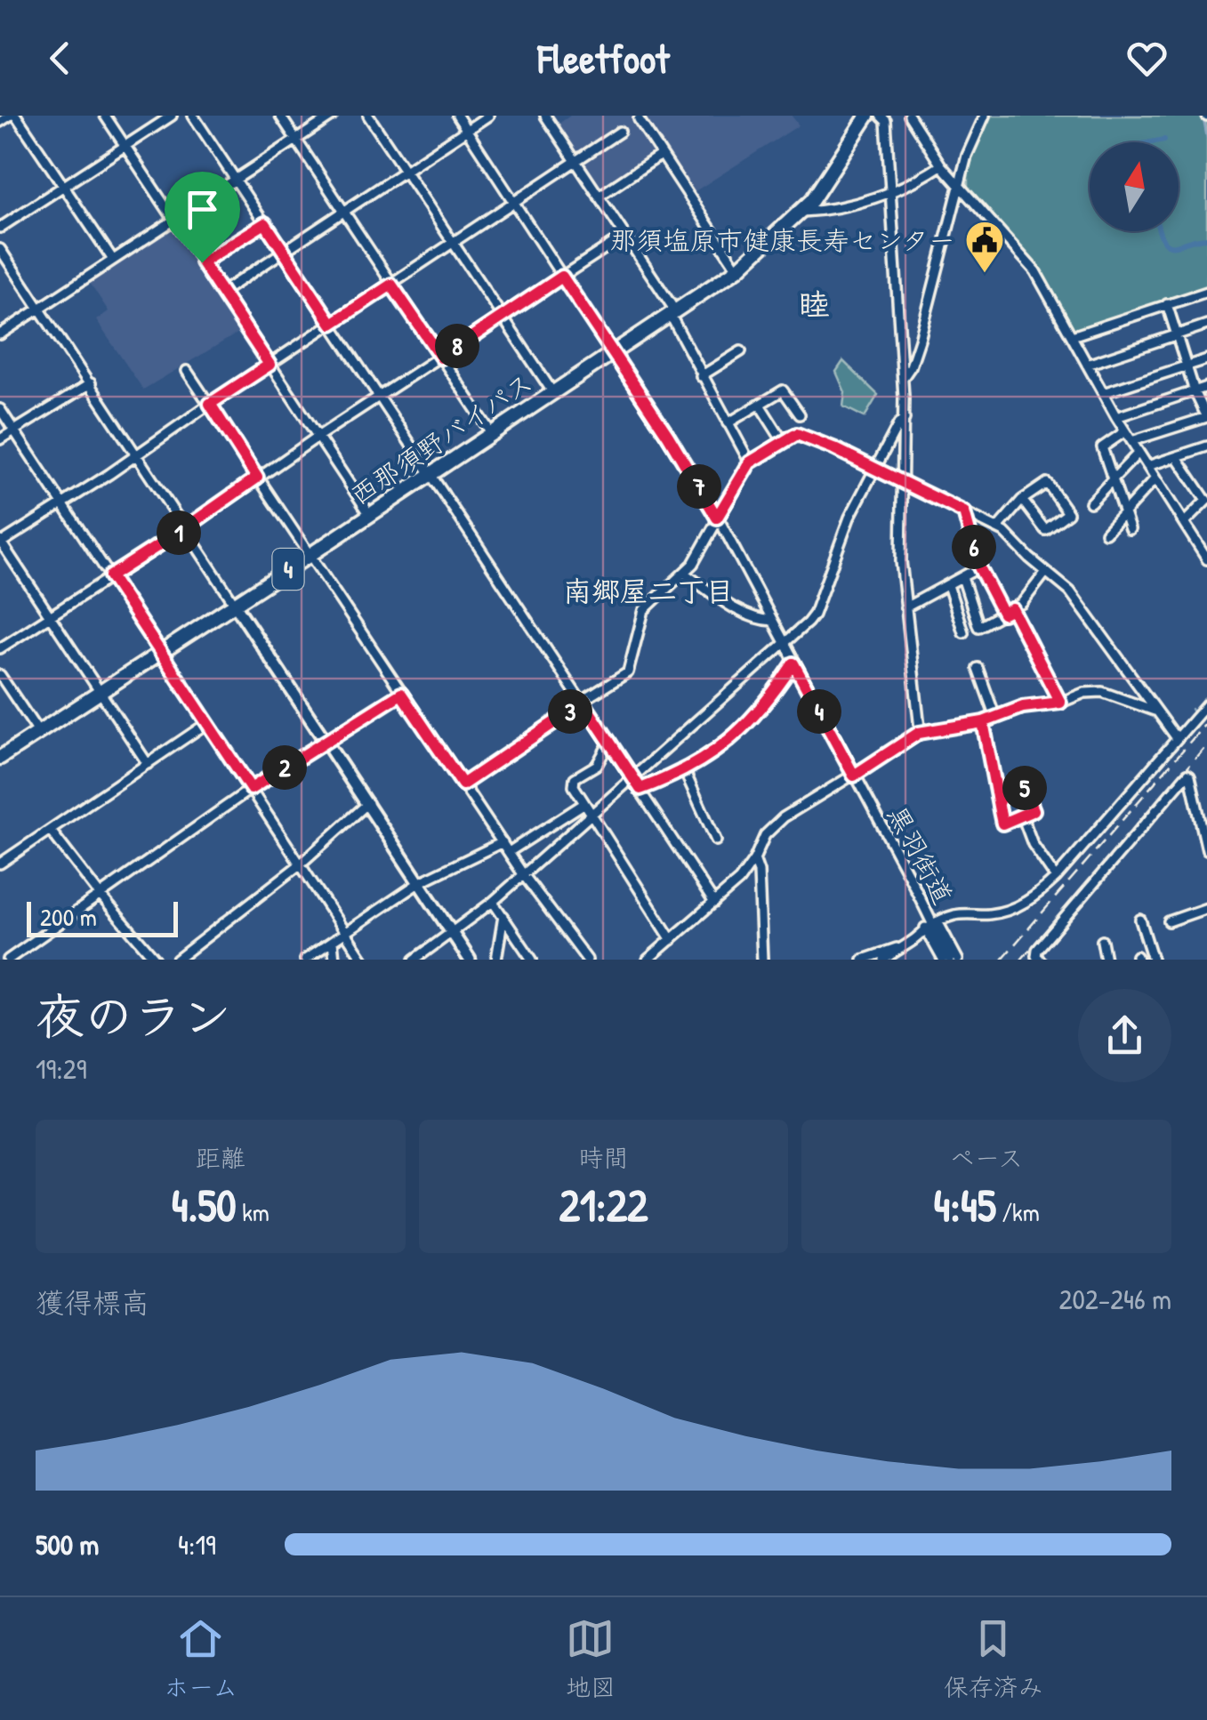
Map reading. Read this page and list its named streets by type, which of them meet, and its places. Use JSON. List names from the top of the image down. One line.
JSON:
{"streets":{"highway":["西那須野バイパス","4"],"street":["黒羽街道"]},"crossings":[["西那須野バイパス","黒羽街道"]],"districts":["睦","南郷屋二丁目"],"places":{"public building":["那須塩原市健康長寿センター"]},"scale_bar":"200 m","north":"top","page":{"header":"Fleetfoot","pins":["8","7","1","6","3","4","2","5"],"scale":"200 m","heading":["夜のラン","19:29"],"stats":[["距離","4.50 km"],["時間","21:22"],["ペース","4:45 /km"]],"chart":["獲得標高","202–246 m"],"list":[{"name":"500 m","note":"4:19"}],"tabs":["ホーム","地図","保存済み"]}}
